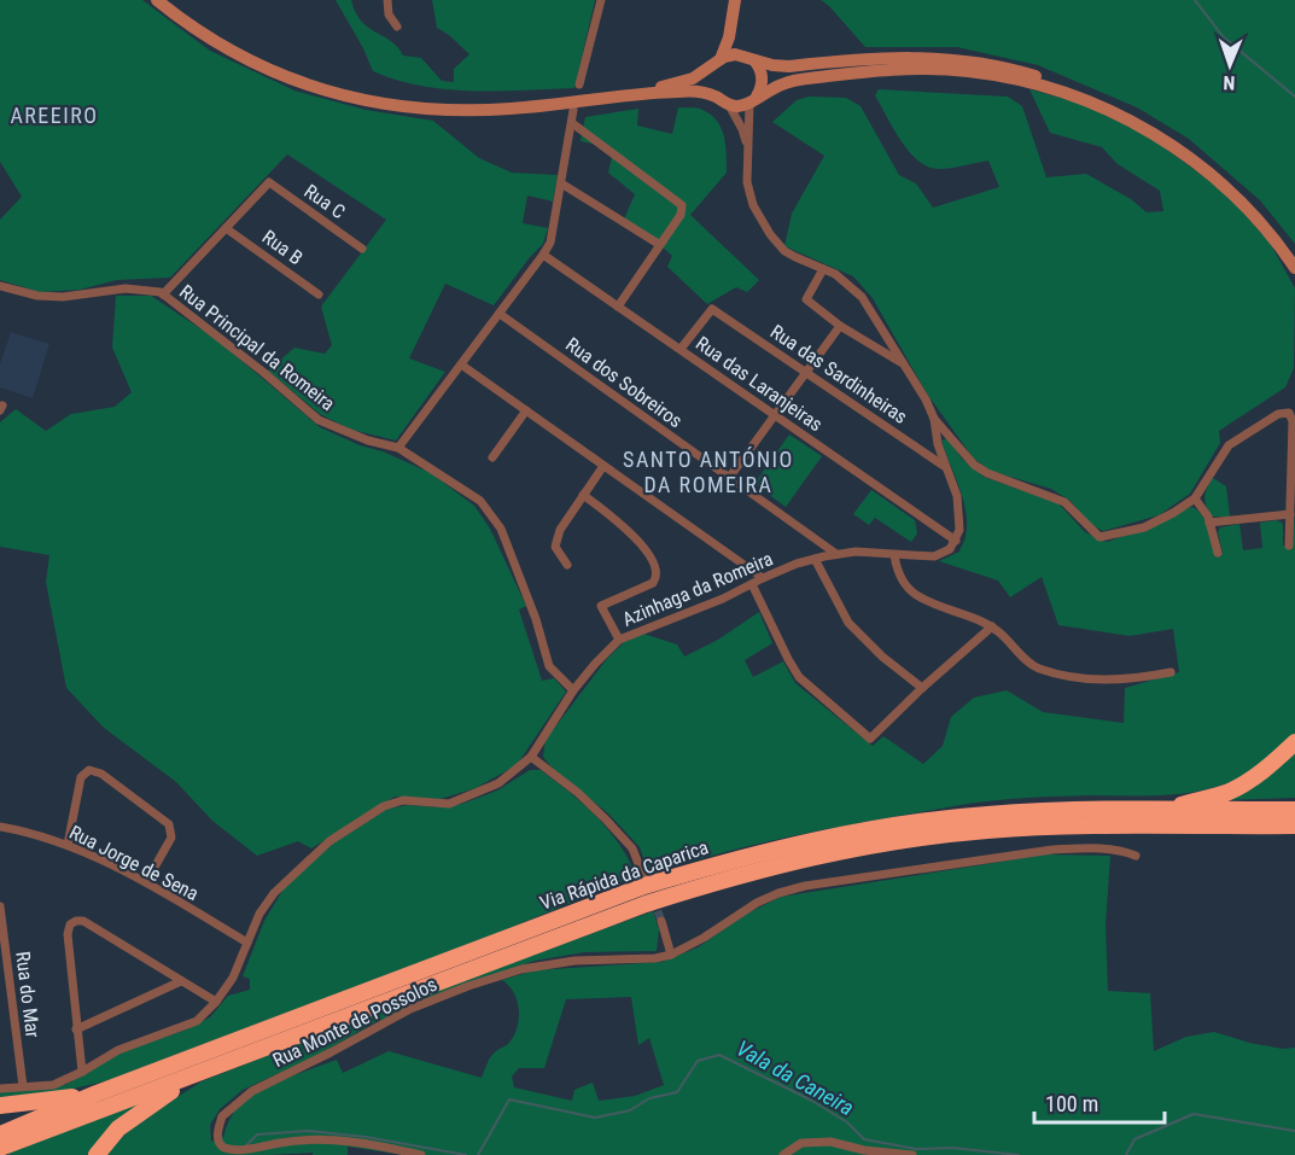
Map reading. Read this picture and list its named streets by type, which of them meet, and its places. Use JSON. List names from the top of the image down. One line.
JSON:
{"streets":{"highway":["Via Rápida da Caparica"],"street":["Rua C","Rua B","Rua Principal da Romeira","Rua das Sardinheiras","Rua dos Sobreiros","Rua das Laranjeiras","Azinhaga da Romeira","Rua Jorge de Sena","Rua do Mar","Rua Monte de Possolos"]},"crossings":[["Rua C","Rua B"],["Rua Principal da Romeira","Azinhaga da Romeira"],["Rua das Sardinheiras","Rua das Laranjeiras"],["Rua dos Sobreiros","Azinhaga da Romeira"],["Rua das Laranjeiras","Azinhaga da Romeira"],["Azinhaga da Romeira","Rua Jorge de Sena"],["Azinhaga da Romeira","Rua do Mar"]],"districts":["AREEIRO","SANTO ANTÓNIO DA ROMEIRA"],"water":["Vala da Caneira"],"scale_bar":"100 m","north":"bottom"}
